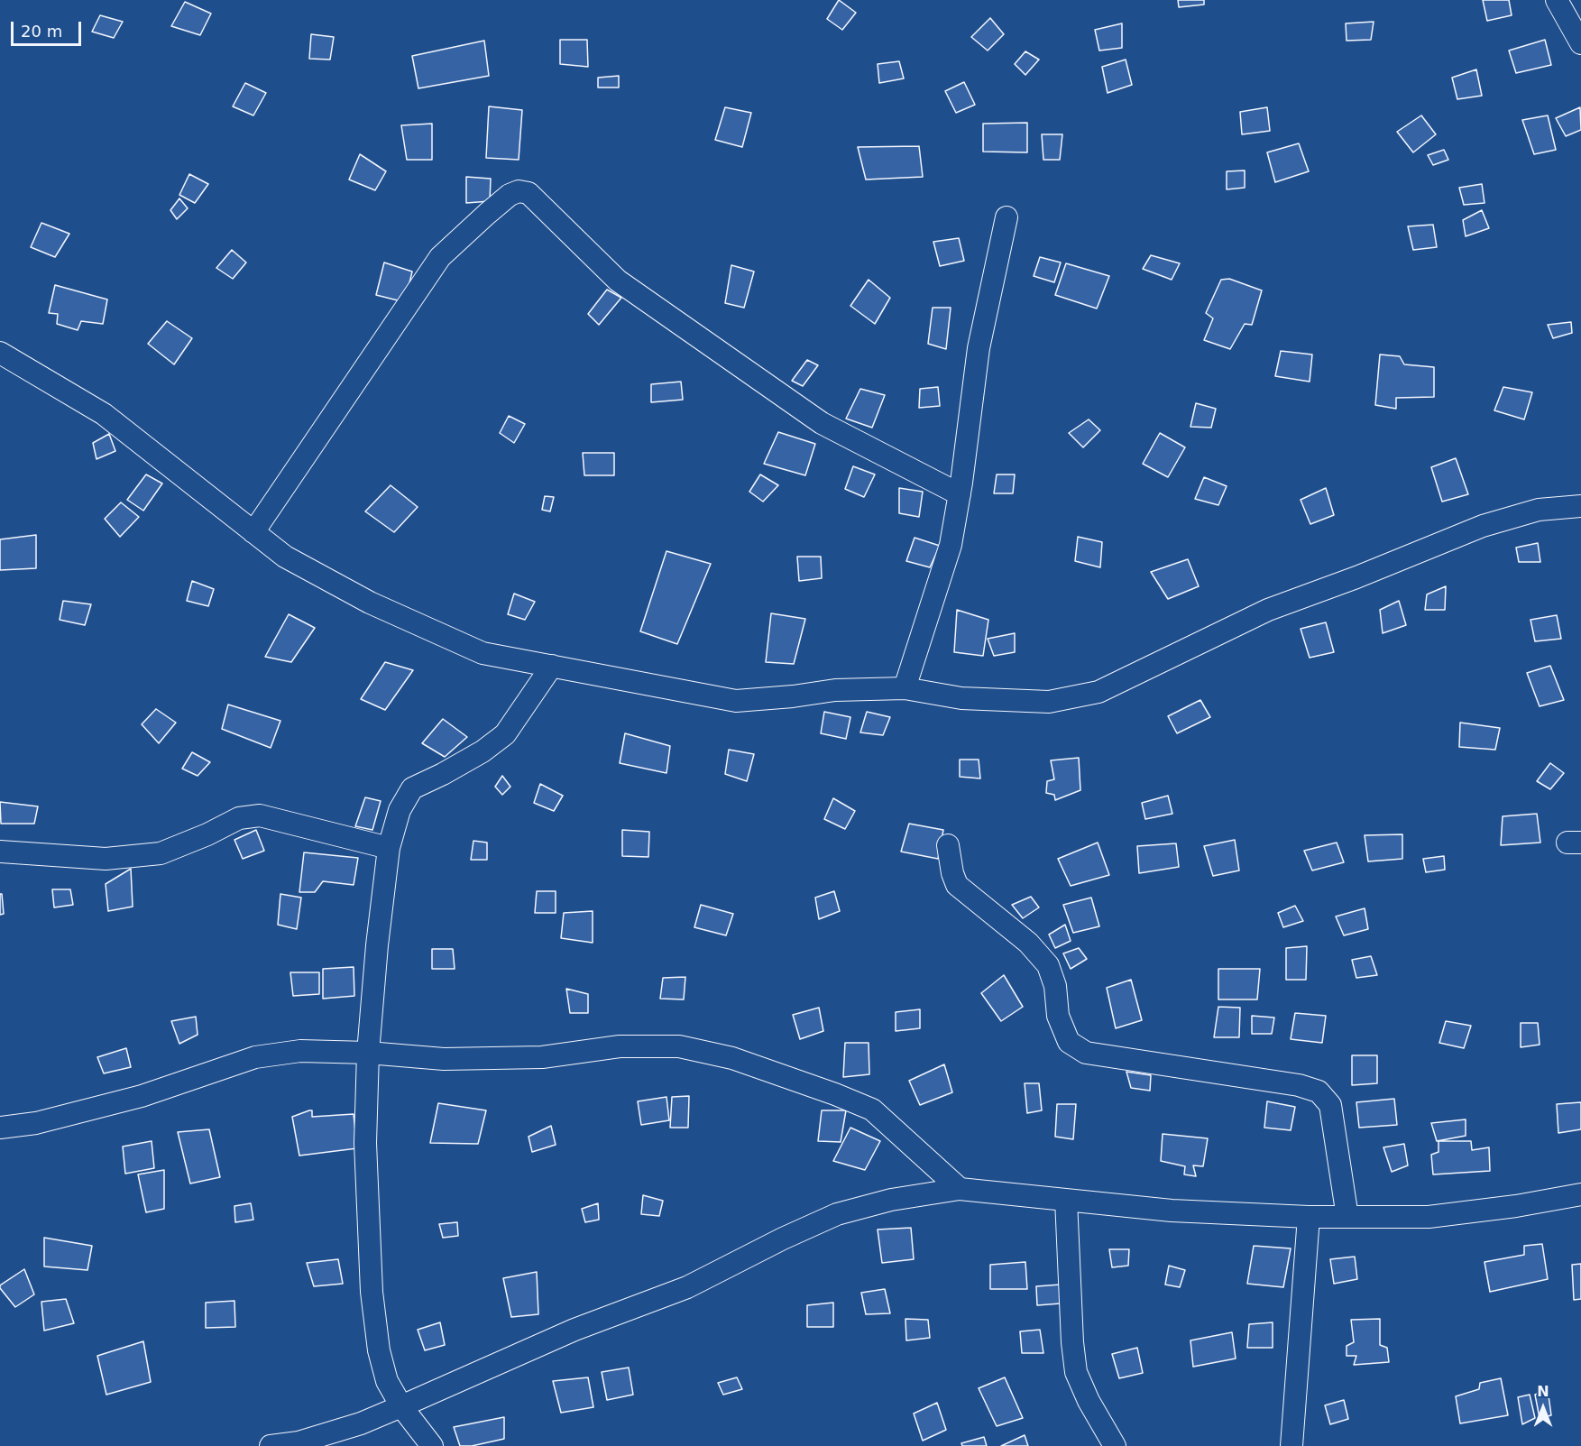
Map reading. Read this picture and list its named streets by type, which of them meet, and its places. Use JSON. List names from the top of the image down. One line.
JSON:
{"scale_bar":"20 m","north":"top"}
